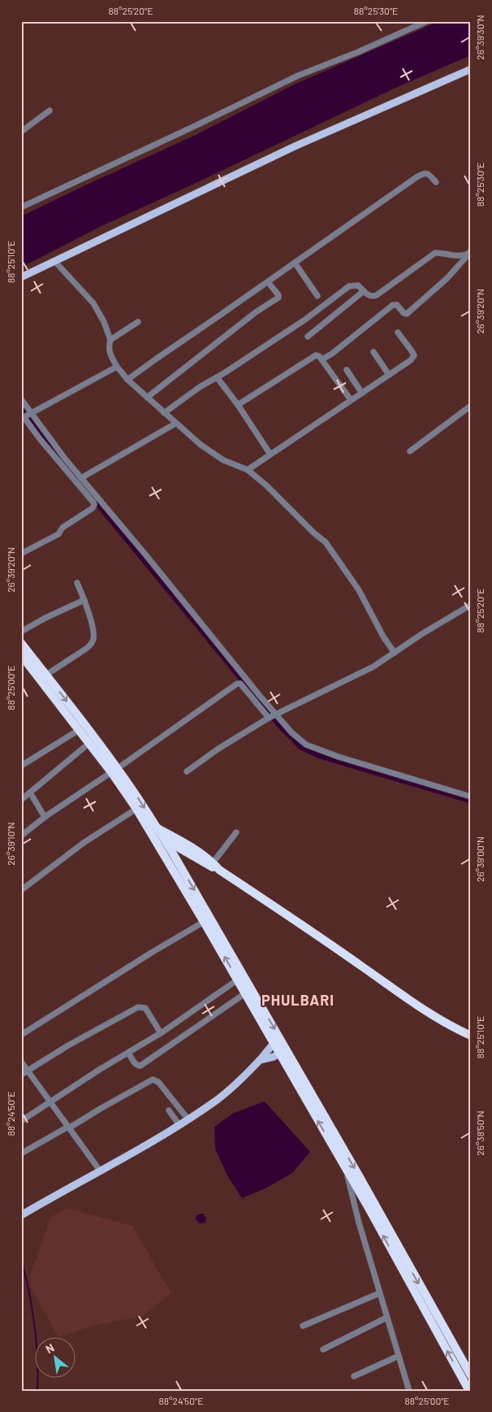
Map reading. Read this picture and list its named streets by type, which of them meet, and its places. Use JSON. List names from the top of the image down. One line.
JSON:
{"districts":["PHULBARI"],"north":"top left","coordinates":["88°25'20\"E","88°25'30\"E","26°39'30\"N","88°25'10\"E","26°39'20\"N","88°25'00\"E","26°39'10\"N","26°39'00\"N","88°24'50\"E","26°38'50\"N"]}
